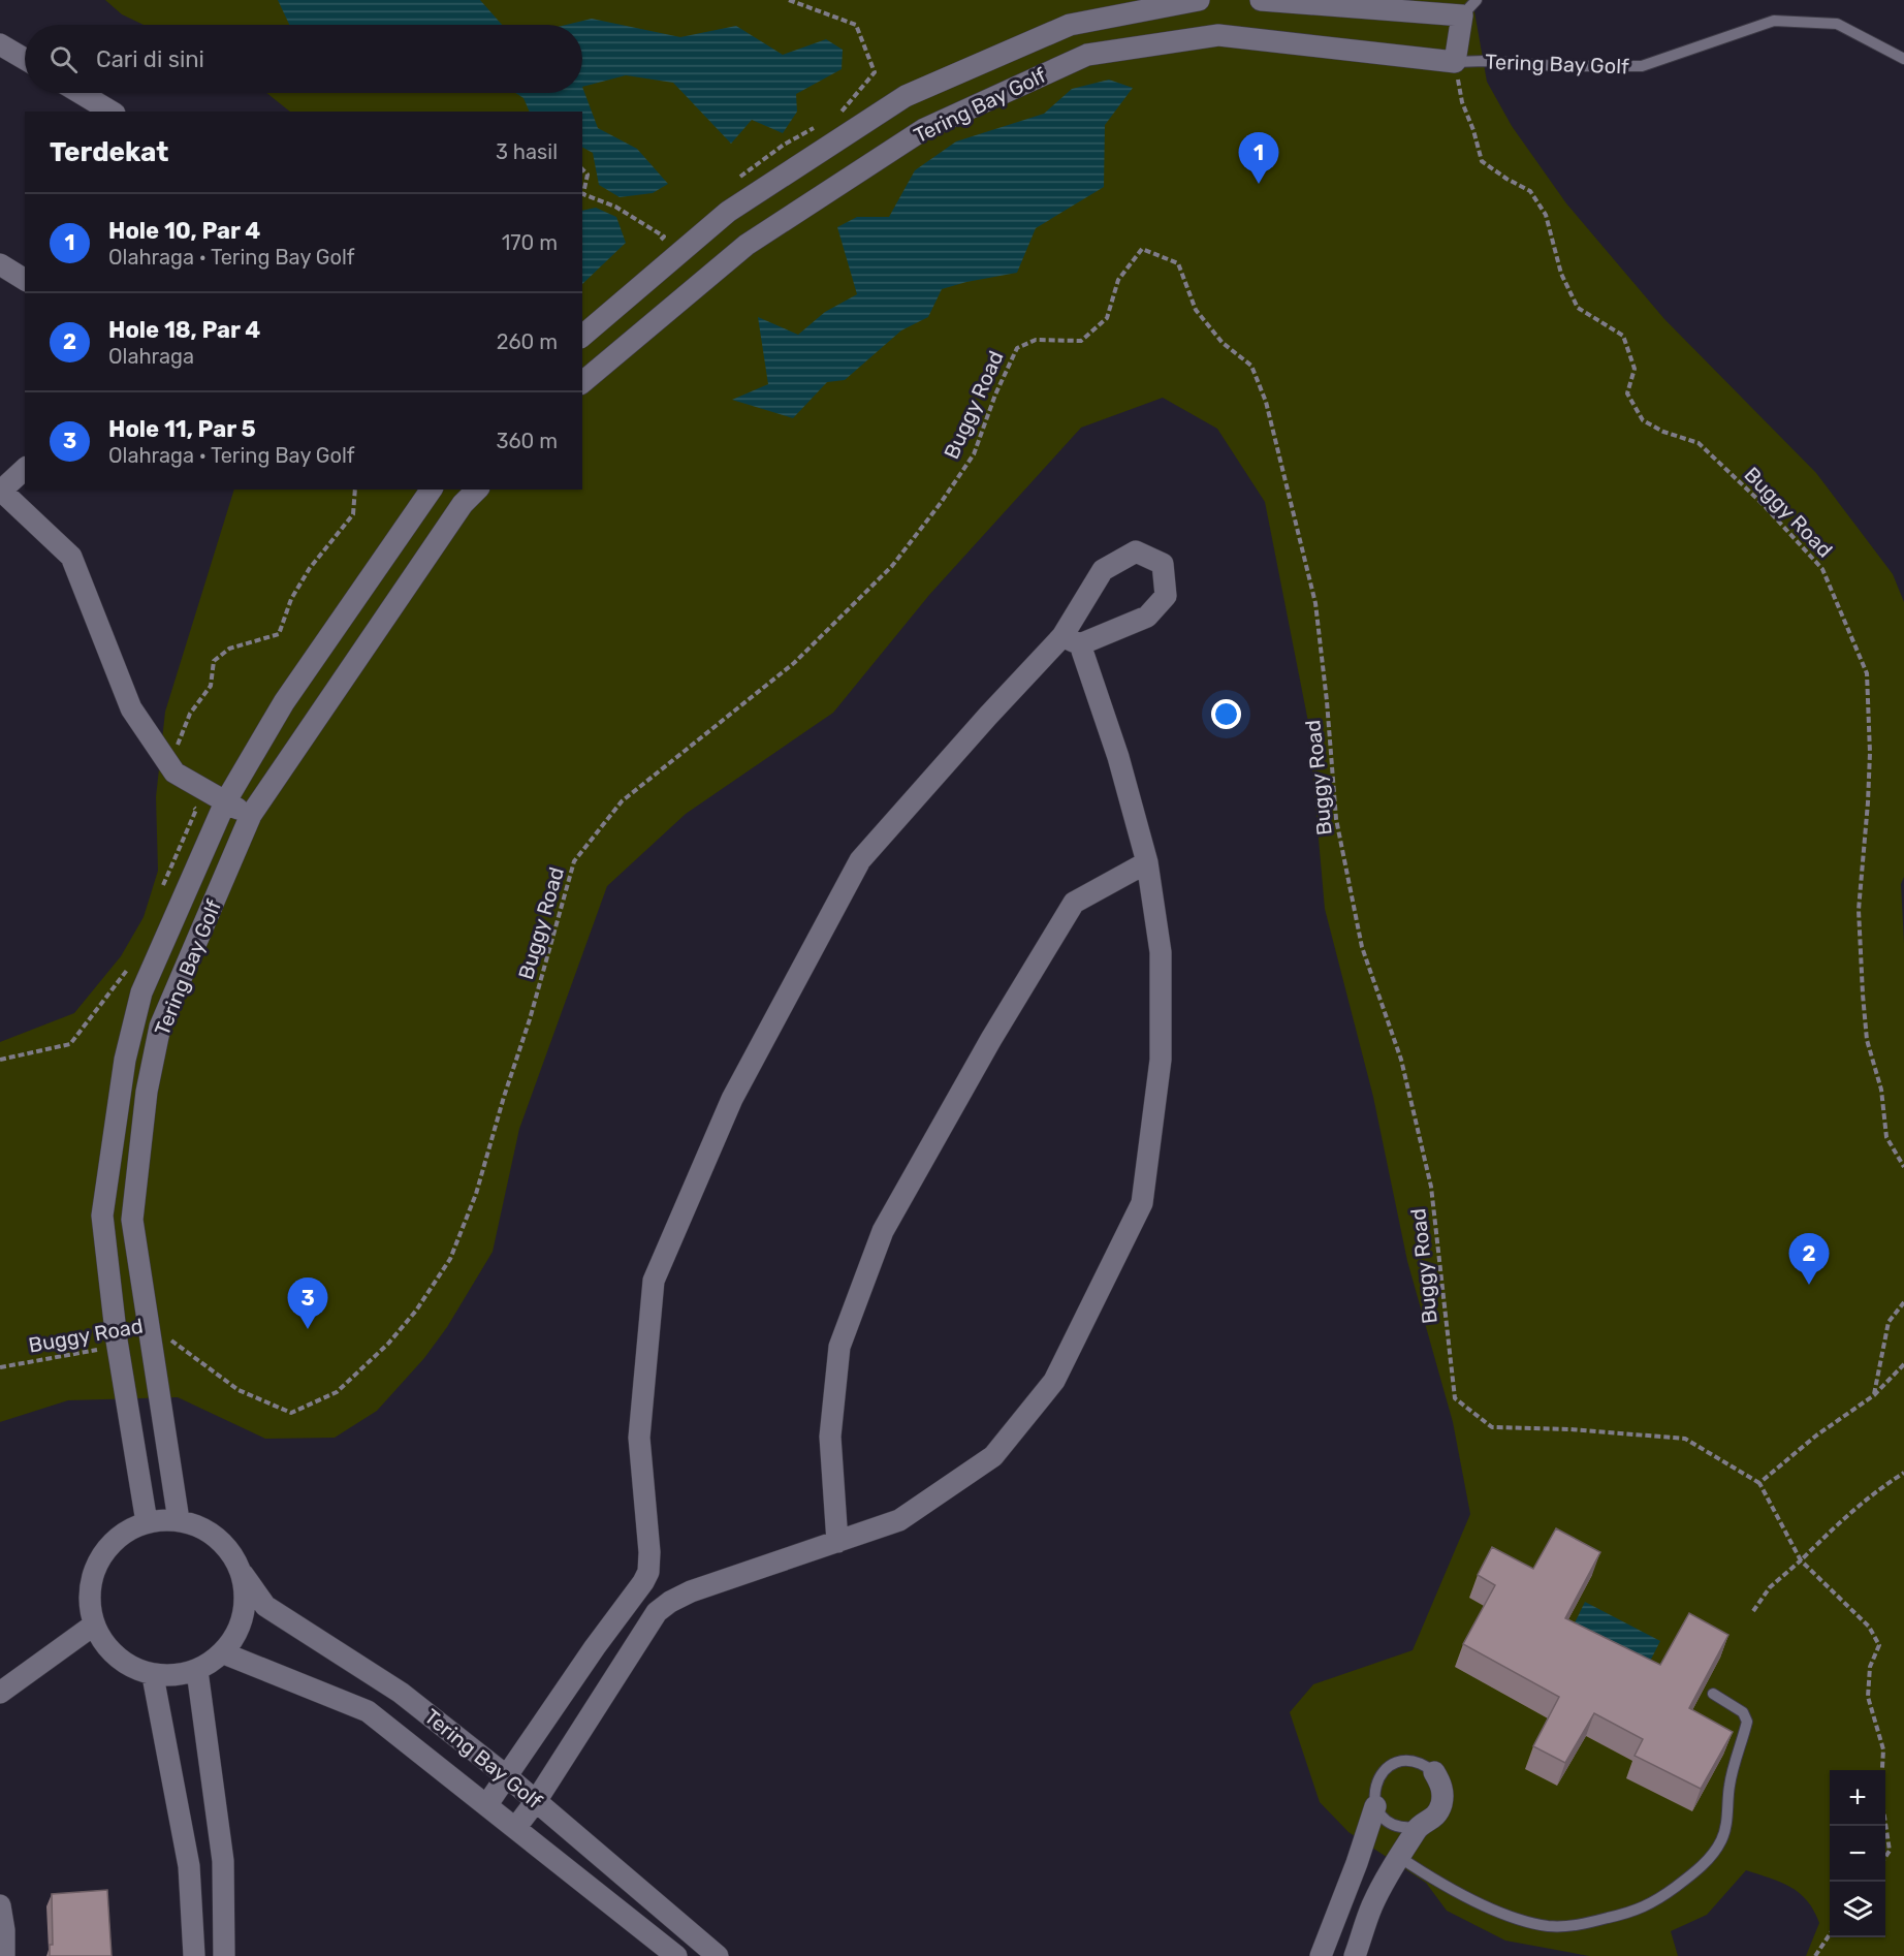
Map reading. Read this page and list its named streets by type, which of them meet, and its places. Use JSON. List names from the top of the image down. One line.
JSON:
{"streets":{"street":["Tering Bay Golf"],"path":["Buggy Road"]},"crossings":[["Tering Bay Golf","Buggy Road"]],"page":{"search":"Cari di sini","heading":["Terdekat","3 hasil"],"pins":["1","2","3"],"list":[{"mark":"1","name":"Hole 10, Par 4","note":"Olahraga · Tering Bay Golf","value":"170 m"},{"mark":"2","name":"Hole 18, Par 4","note":"Olahraga","value":"260 m"},{"mark":"3","name":"Hole 11, Par 5","note":"Olahraga · Tering Bay Golf","value":"360 m"}],"map_buttons":["+","−"]}}
